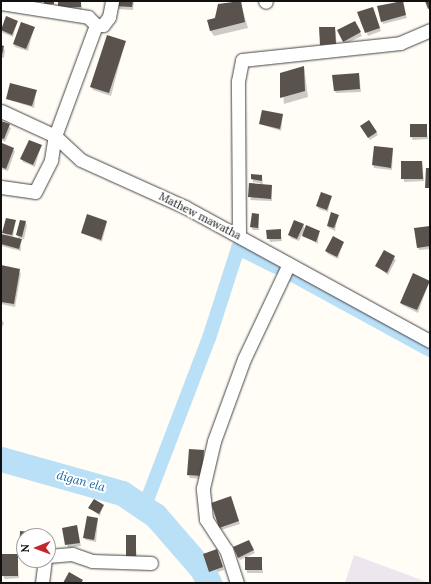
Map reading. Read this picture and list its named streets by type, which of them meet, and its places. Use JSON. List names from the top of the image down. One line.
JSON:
{"streets":{"street":["Mathew mawatha"]},"water":["digan ela"],"north":"left"}
